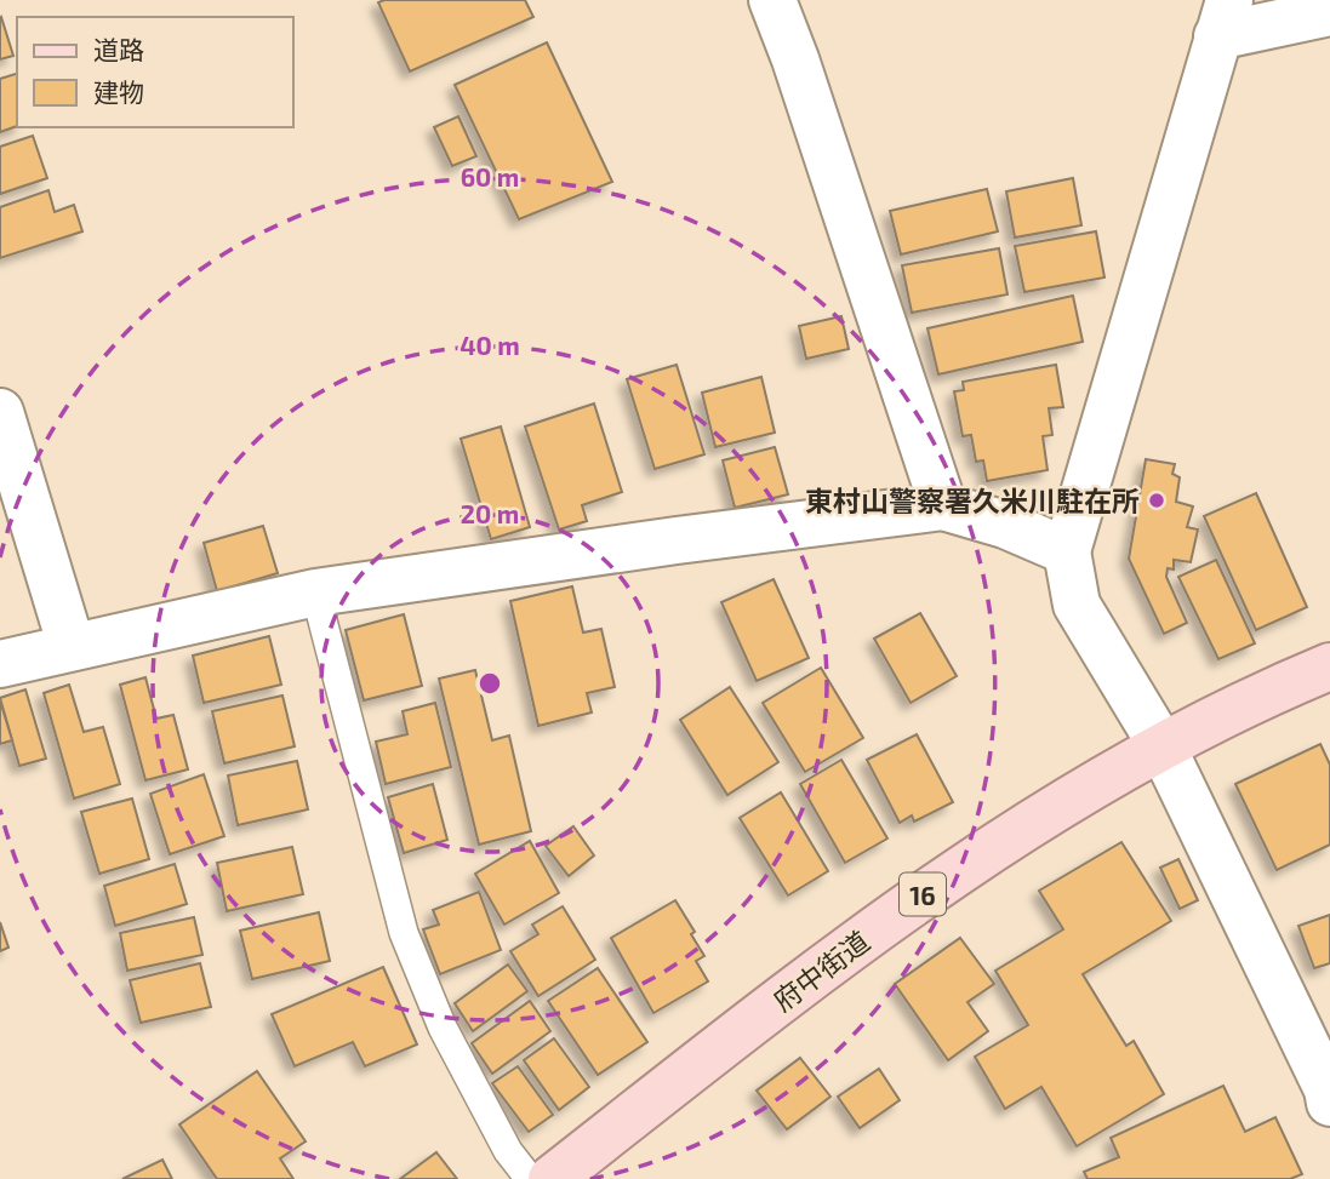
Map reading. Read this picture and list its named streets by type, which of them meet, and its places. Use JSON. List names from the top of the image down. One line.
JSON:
{"streets":{"main road":["16","府中街道"]},"places":["東村山警察署久米川駐在所"],"legend":["道路","建物"],"rings":["60 m","40 m","20 m"]}
